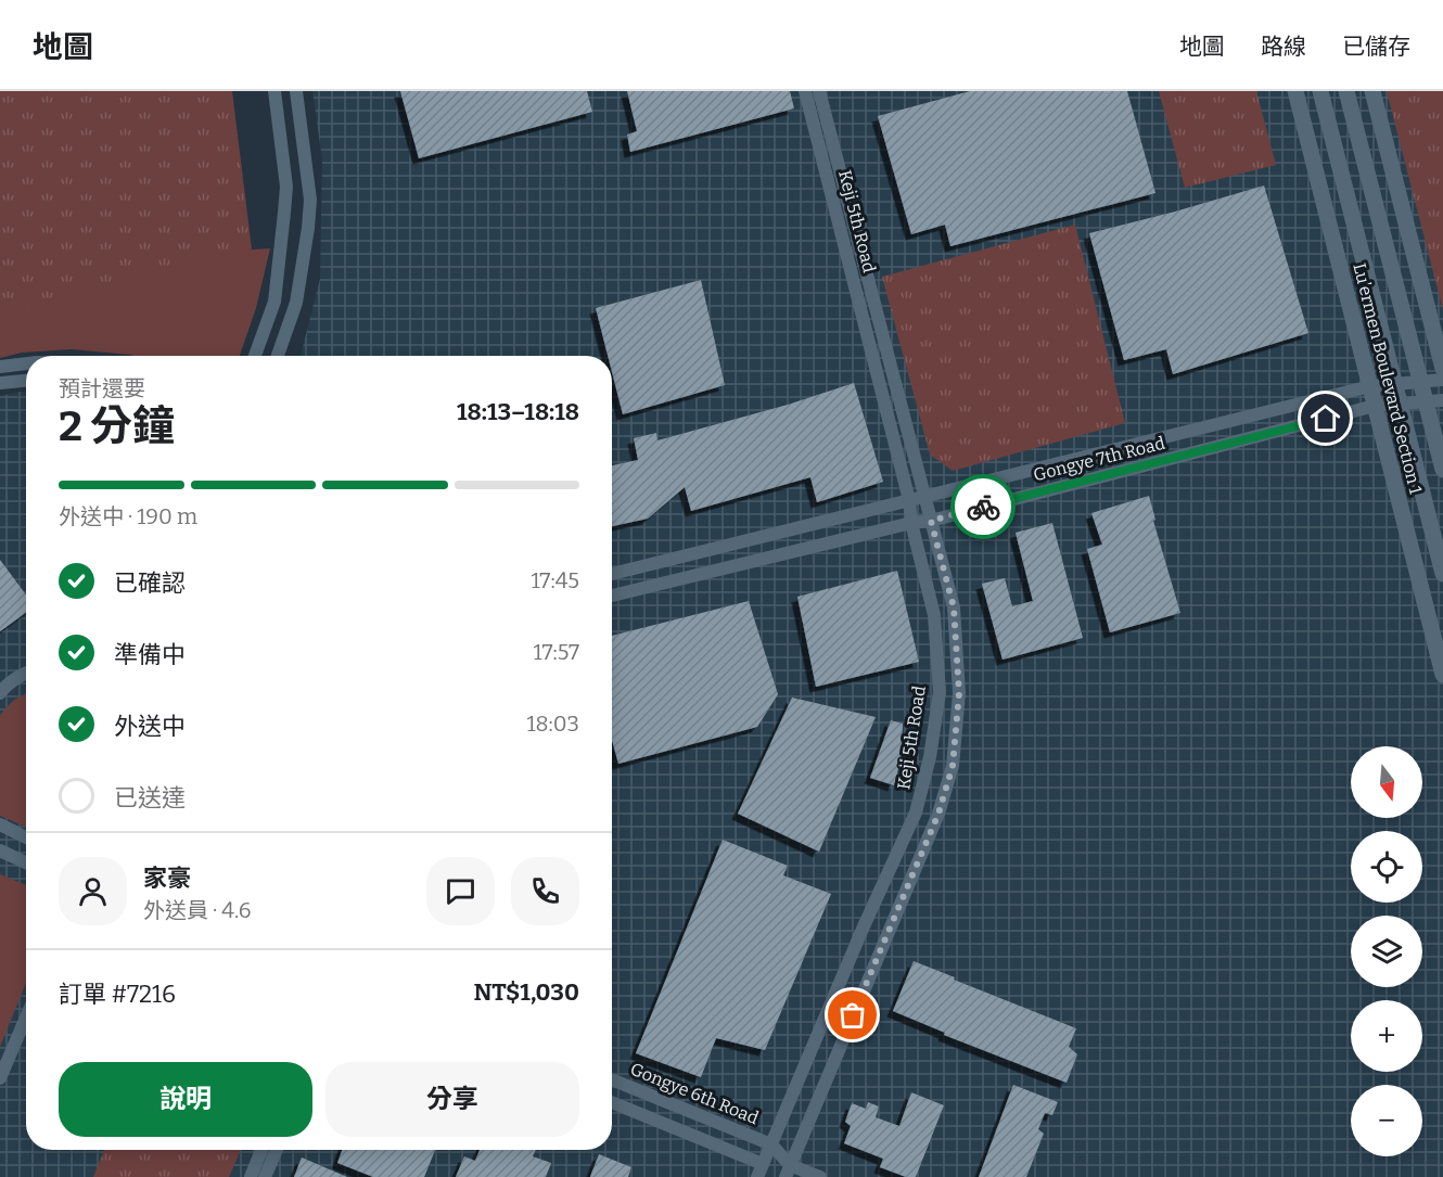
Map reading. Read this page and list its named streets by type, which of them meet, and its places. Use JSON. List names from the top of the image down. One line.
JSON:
{"streets":{"street":["Keji 5th Road","Lu’ermen Boulevard Section 1","Gongye 7th Road","Gongye 6th Road"]},"crossings":[["Keji 5th Road","Gongye 7th Road"],["Keji 5th Road","Gongye 6th Road"],["Lu’ermen Boulevard Section 1","Gongye 7th Road"]],"north":"bottom","page":{"header":"地圖","nav":["地圖","路線","已儲存"],"heading":["2 分鐘","預計還要","18:13–18:18"],"panel":["家豪","外送員 · 4.6","訂單 #7216","NT$1,030"],"bar":"外送中 · 190 m","list":[["已確認","17:45"],["準備中","17:57"],["外送中","18:03"],"已送達"],"map_buttons":["+","−"],"buttons":["說明","分享"]}}
